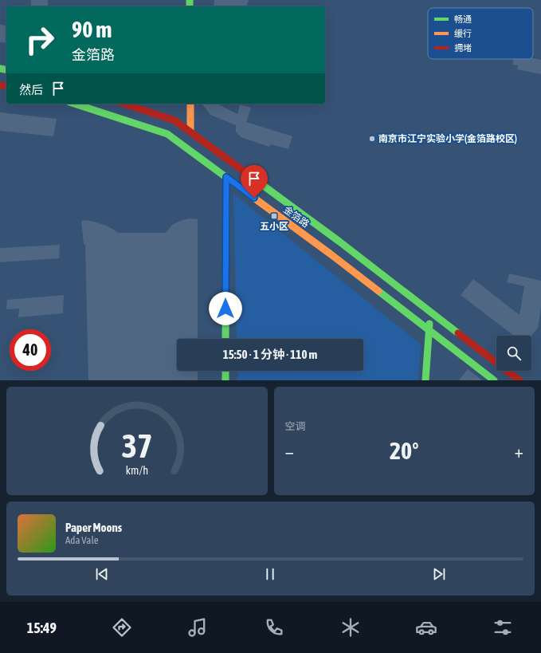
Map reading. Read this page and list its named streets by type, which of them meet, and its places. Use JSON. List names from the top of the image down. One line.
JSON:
{"streets":{"main road":["金箔路"]},"places":{"other":["南京市江宁实验小学(金箔路校区)"],"transit":["五小区"]},"legend":["畅通","缓行","拥堵"],"page":{"turn":["90 m","金箔路"],"then":"然后","limit":"40","trip":"15:50 · 1 分钟 · 110 m","tile":"空调","heat":["−","20°","+"],"song":["Paper Moons","Ada Vale"],"tabs":"15:49","gauge":["37","km/h"]}}
